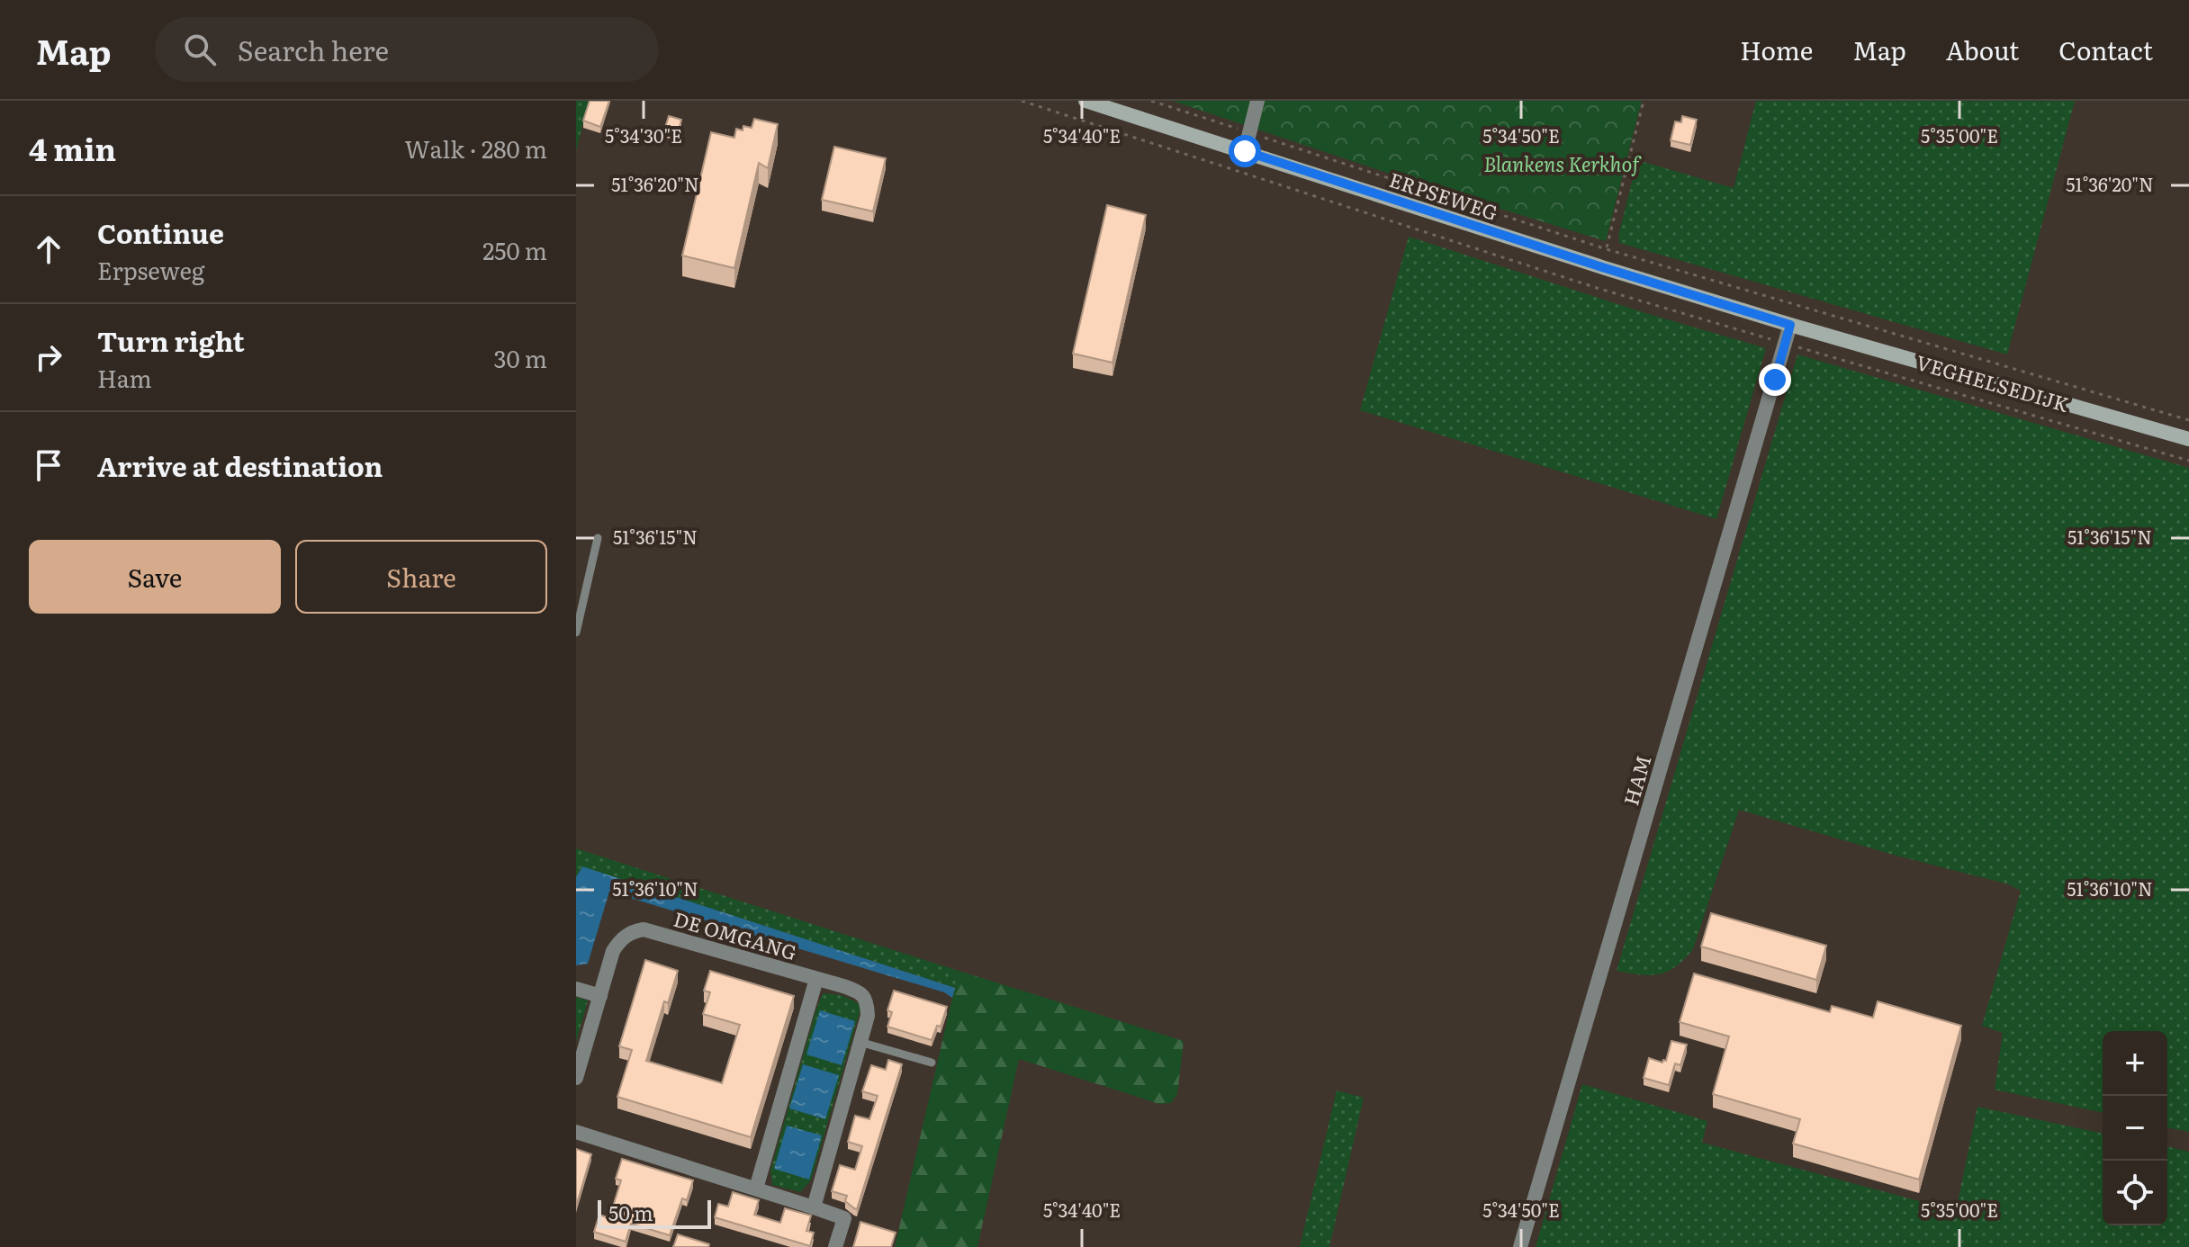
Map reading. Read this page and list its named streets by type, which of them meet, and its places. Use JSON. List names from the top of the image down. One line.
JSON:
{"streets":{"main road":["ERPSEWEG","VEGHELSEDIJK"],"street":["HAM","DE OMGANG"]},"crossings":[["ERPSEWEG","VEGHELSEDIJK"],["ERPSEWEG","HAM"],["VEGHELSEDIJK","HAM"]],"parks":["Blankens Kerkhof"],"scale_bar":"50 m","page":{"header":"Map","search":"Search here","nav":["Home","Map","About","Contact"],"heading":["4 min","Walk · 280 m"],"list":[["Continue","Erpseweg","250 m"],["Turn right","Ham","30 m"],"Arrive at destination"],"buttons":["Save","Share"],"map_buttons":["+","−"],"scale":"50 m"},"coordinates":["5°34'30\"E","5°34'40\"E","5°34'50\"E","5°35'00\"E","51°36'20\"N","51°36'15\"N","51°36'10\"N"]}
